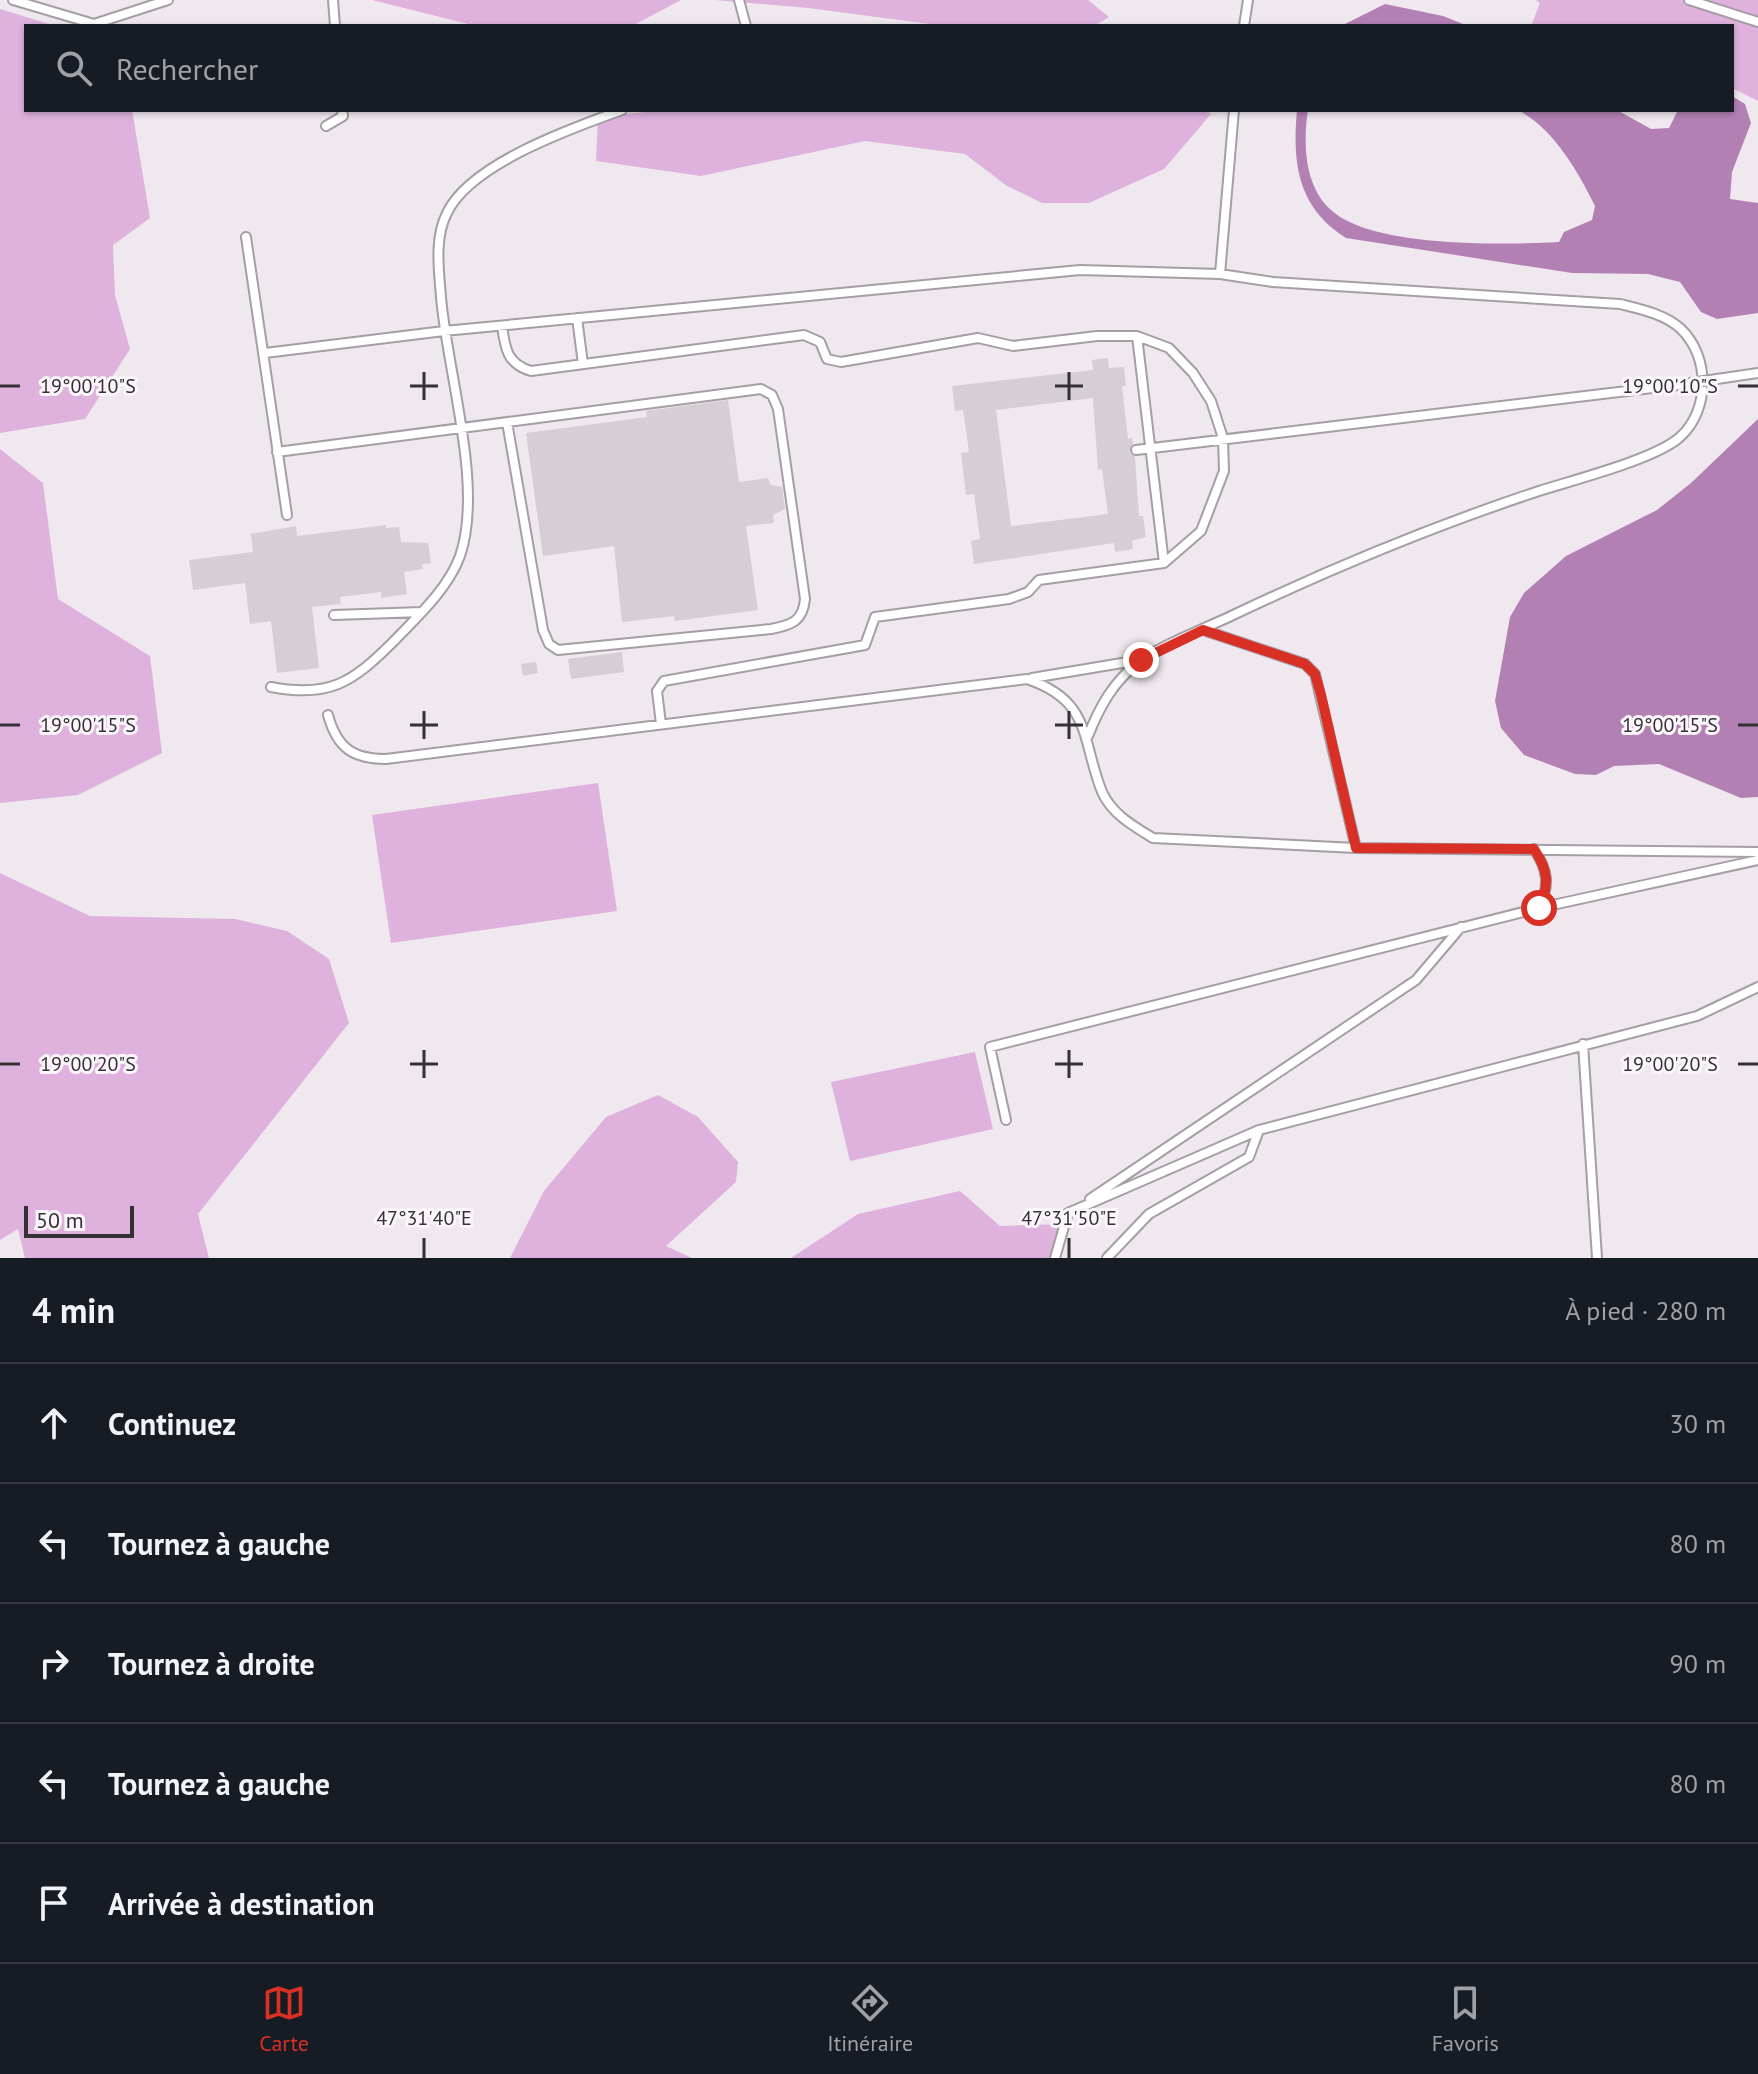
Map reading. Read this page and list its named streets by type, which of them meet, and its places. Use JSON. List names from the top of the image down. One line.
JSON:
{"scale_bar":"50 m","page":{"search":"Rechercher","scale":"50 m","heading":["4 min","À pied · 280 m"],"list":[["Continuez","30 m"],["Tournez à gauche","80 m"],["Tournez à droite","90 m"],["Tournez à gauche","80 m"],"Arrivée à destination"],"nav":["Carte","Itinéraire","Favoris"]},"coordinates":["19°00'10\"S","19°00'15\"S","19°00'20\"S","47°31'40\"E","47°31'50\"E"]}
